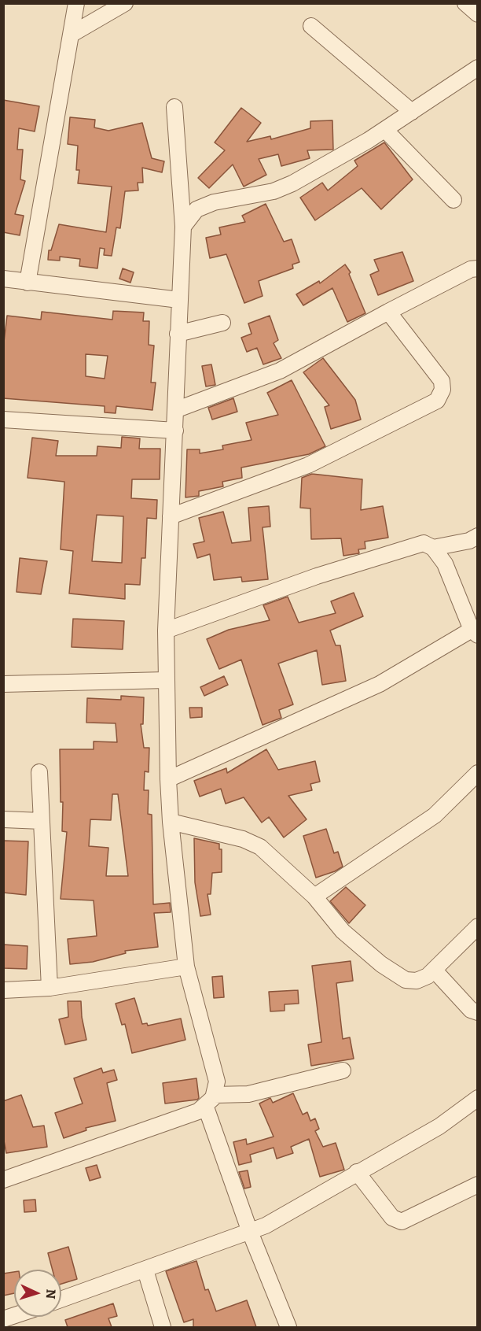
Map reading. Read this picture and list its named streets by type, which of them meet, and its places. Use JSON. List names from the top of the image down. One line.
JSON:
{"north":"right"}
